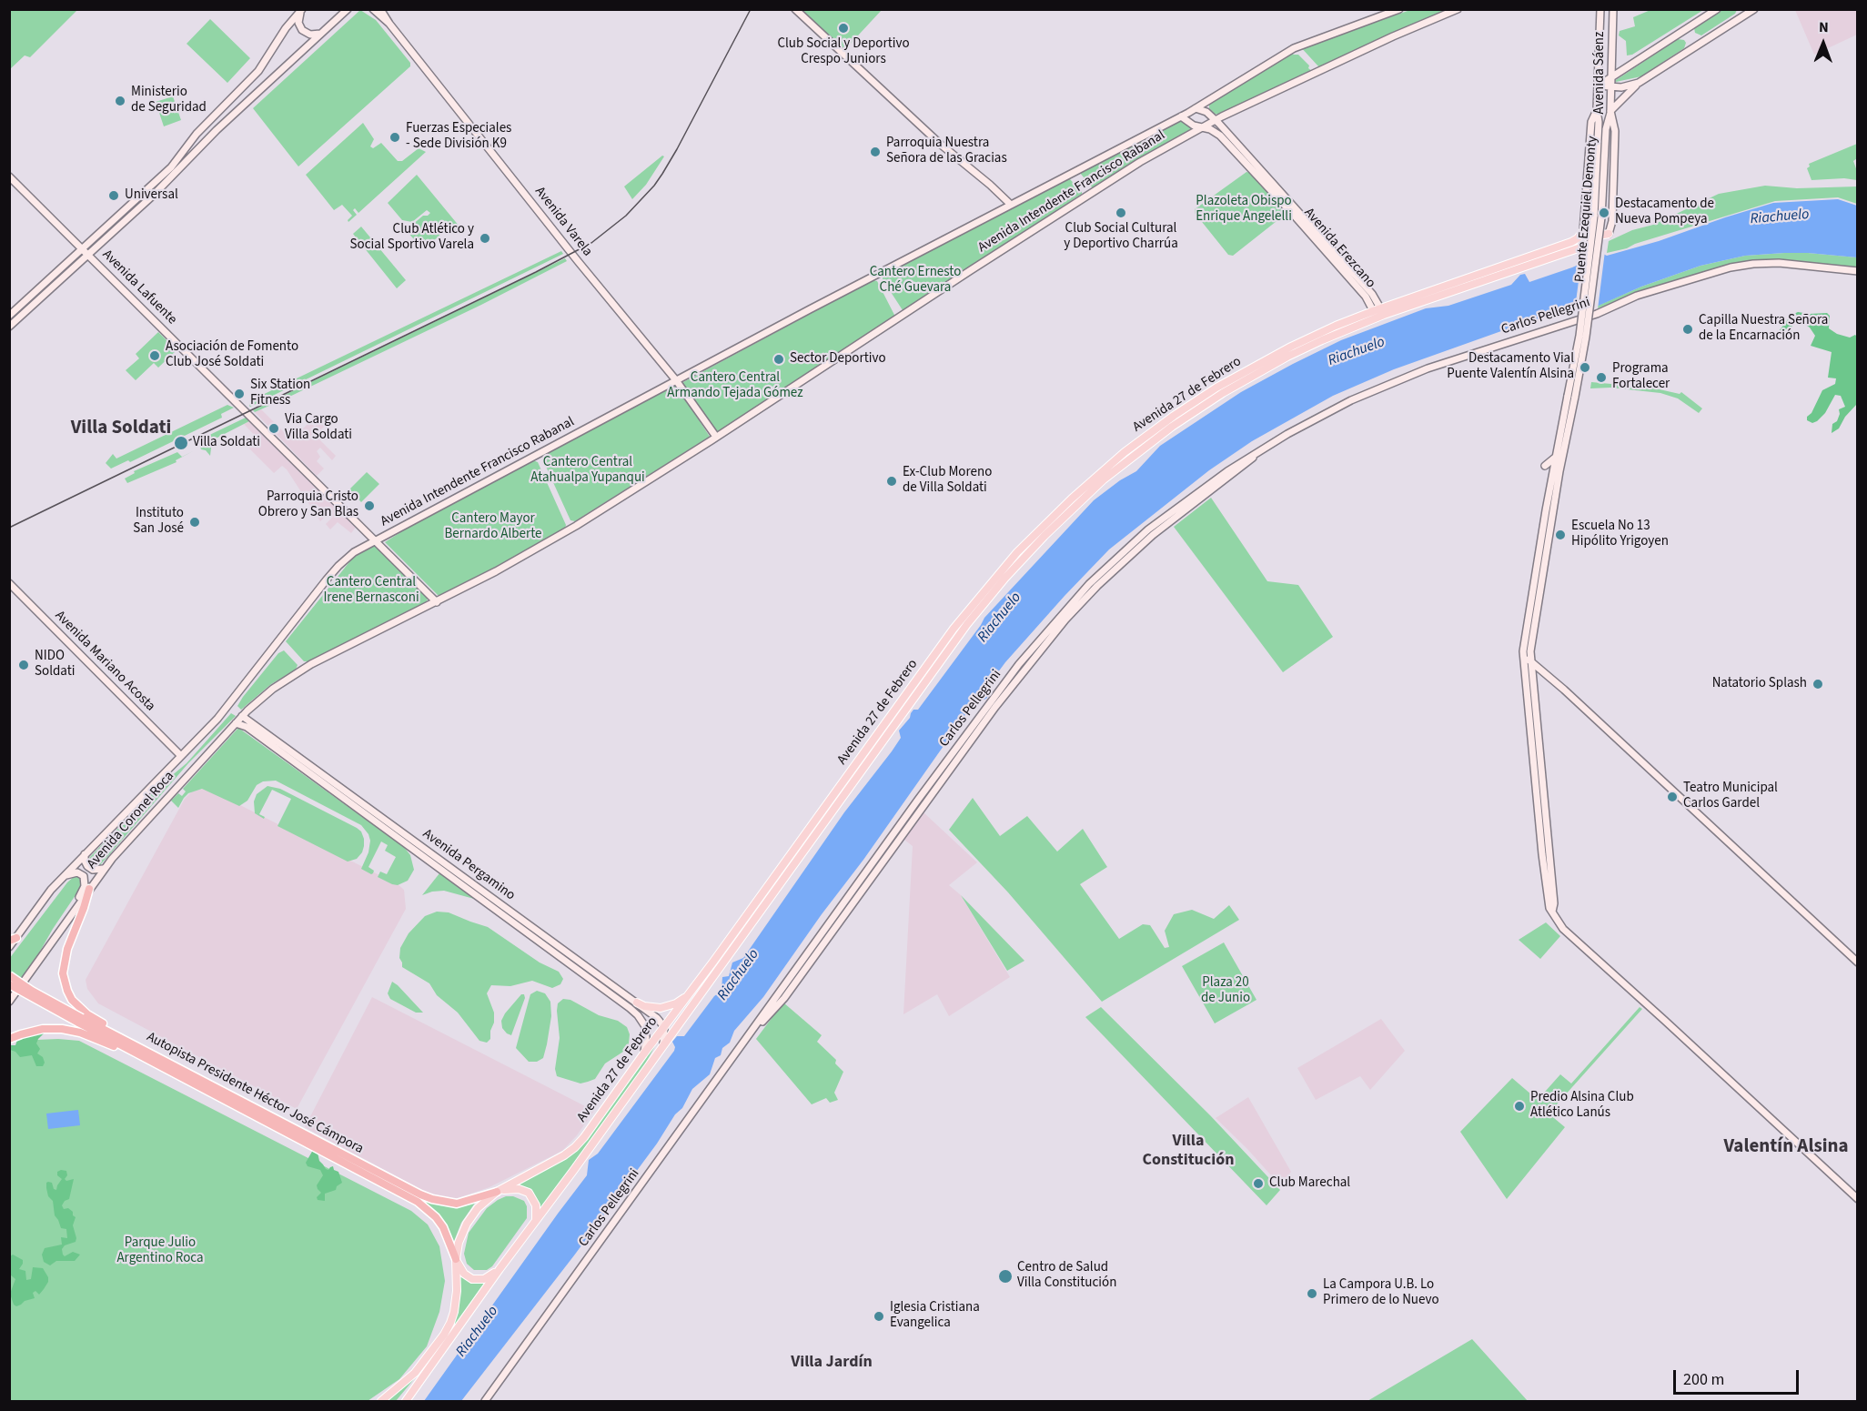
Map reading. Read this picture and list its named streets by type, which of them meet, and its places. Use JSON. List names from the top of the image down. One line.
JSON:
{"streets":{"highway":["Autopista Presidente Héctor José Cámpora"],"main road":["Avenida Sáenz","Avenida Intendente Francisco Rabanal","Puente Ezequiel Demonty","Avenida Varela","Avenida Erezcano","Avenida Lafuente","Carlos Pellegrini","Avenida 27 de Febrero","Avenida Mariano Acosta","Avenida Coronel Roca","Avenida Pergamino"]},"crossings":[["Avenida Sáenz","Puente Ezequiel Demonty"],["Avenida Sáenz","Avenida 27 de Febrero"],["Avenida Intendente Francisco Rabanal","Avenida Varela"],["Avenida Intendente Francisco Rabanal","Avenida Erezcano"],["Avenida Intendente Francisco Rabanal","Avenida Lafuente"],["Avenida Intendente Francisco Rabanal","Avenida Coronel Roca"],["Avenida Intendente Francisco Rabanal","Avenida Pergamino"],["Avenida Erezcano","Avenida 27 de Febrero"],["Avenida 27 de Febrero","Avenida Pergamino"],["Avenida 27 de Febrero","Autopista Presidente Héctor José Cámpora"],["Avenida Mariano Acosta","Avenida Coronel Roca"],["Avenida Coronel Roca","Avenida Pergamino"]],"districts":["Villa Soldati","Villa Constitución","Valentín Alsina","Villa Jardín"],"water":["Riachuelo"],"parks":["Plazoleta Obispo Enrique Angelelli","Cantero Ernesto Ché Guevara","Cantero Central Armando Tejada Gómez","Cantero Central Atahualpa Yupanqui","Cantero Mayor Bernardo Alberte","Cantero Central Irene Bernasconi","Plaza 20 de Junio","Parque Julio Argentino Roca"],"places":["Club Social y Deportivo Crespo Juniors","Ministerio de Seguridad","Fuerzas Especiales - Sede División K9","Parroquia Nuestra Señora de las Gracias","Universal","Club Social Cultural y Deportivo Charrúa","Destacamento de Nueva Pompeya","Club Atlético y Social Sportivo Varela","Capilla Nuestra Señora de la Encarnación","Asociación de Fomento Club José Soldati","Sector Deportivo","Destacamento Vial Puente Valentín Alsina","Programa Fortalecer","Six Station Fitness","Via Cargo Villa Soldati","Villa Soldati","Ex-Club Moreno de Villa Soldati","Parroquia Cristo Obrero y San Blas","Instituto San José","Escuela No 13 Hipólito Yrigoyen","NIDO Soldati","Natatorio Splash","Teatro Municipal Carlos Gardel","Predio Alsina Club Atlético Lanús","Club Marechal","Centro de Salud Villa Constitución","La Campora U.B. Lo Primero de lo Nuevo","Iglesia Cristiana Evangelica"],"scale_bar":"200 m","north":"top"}
